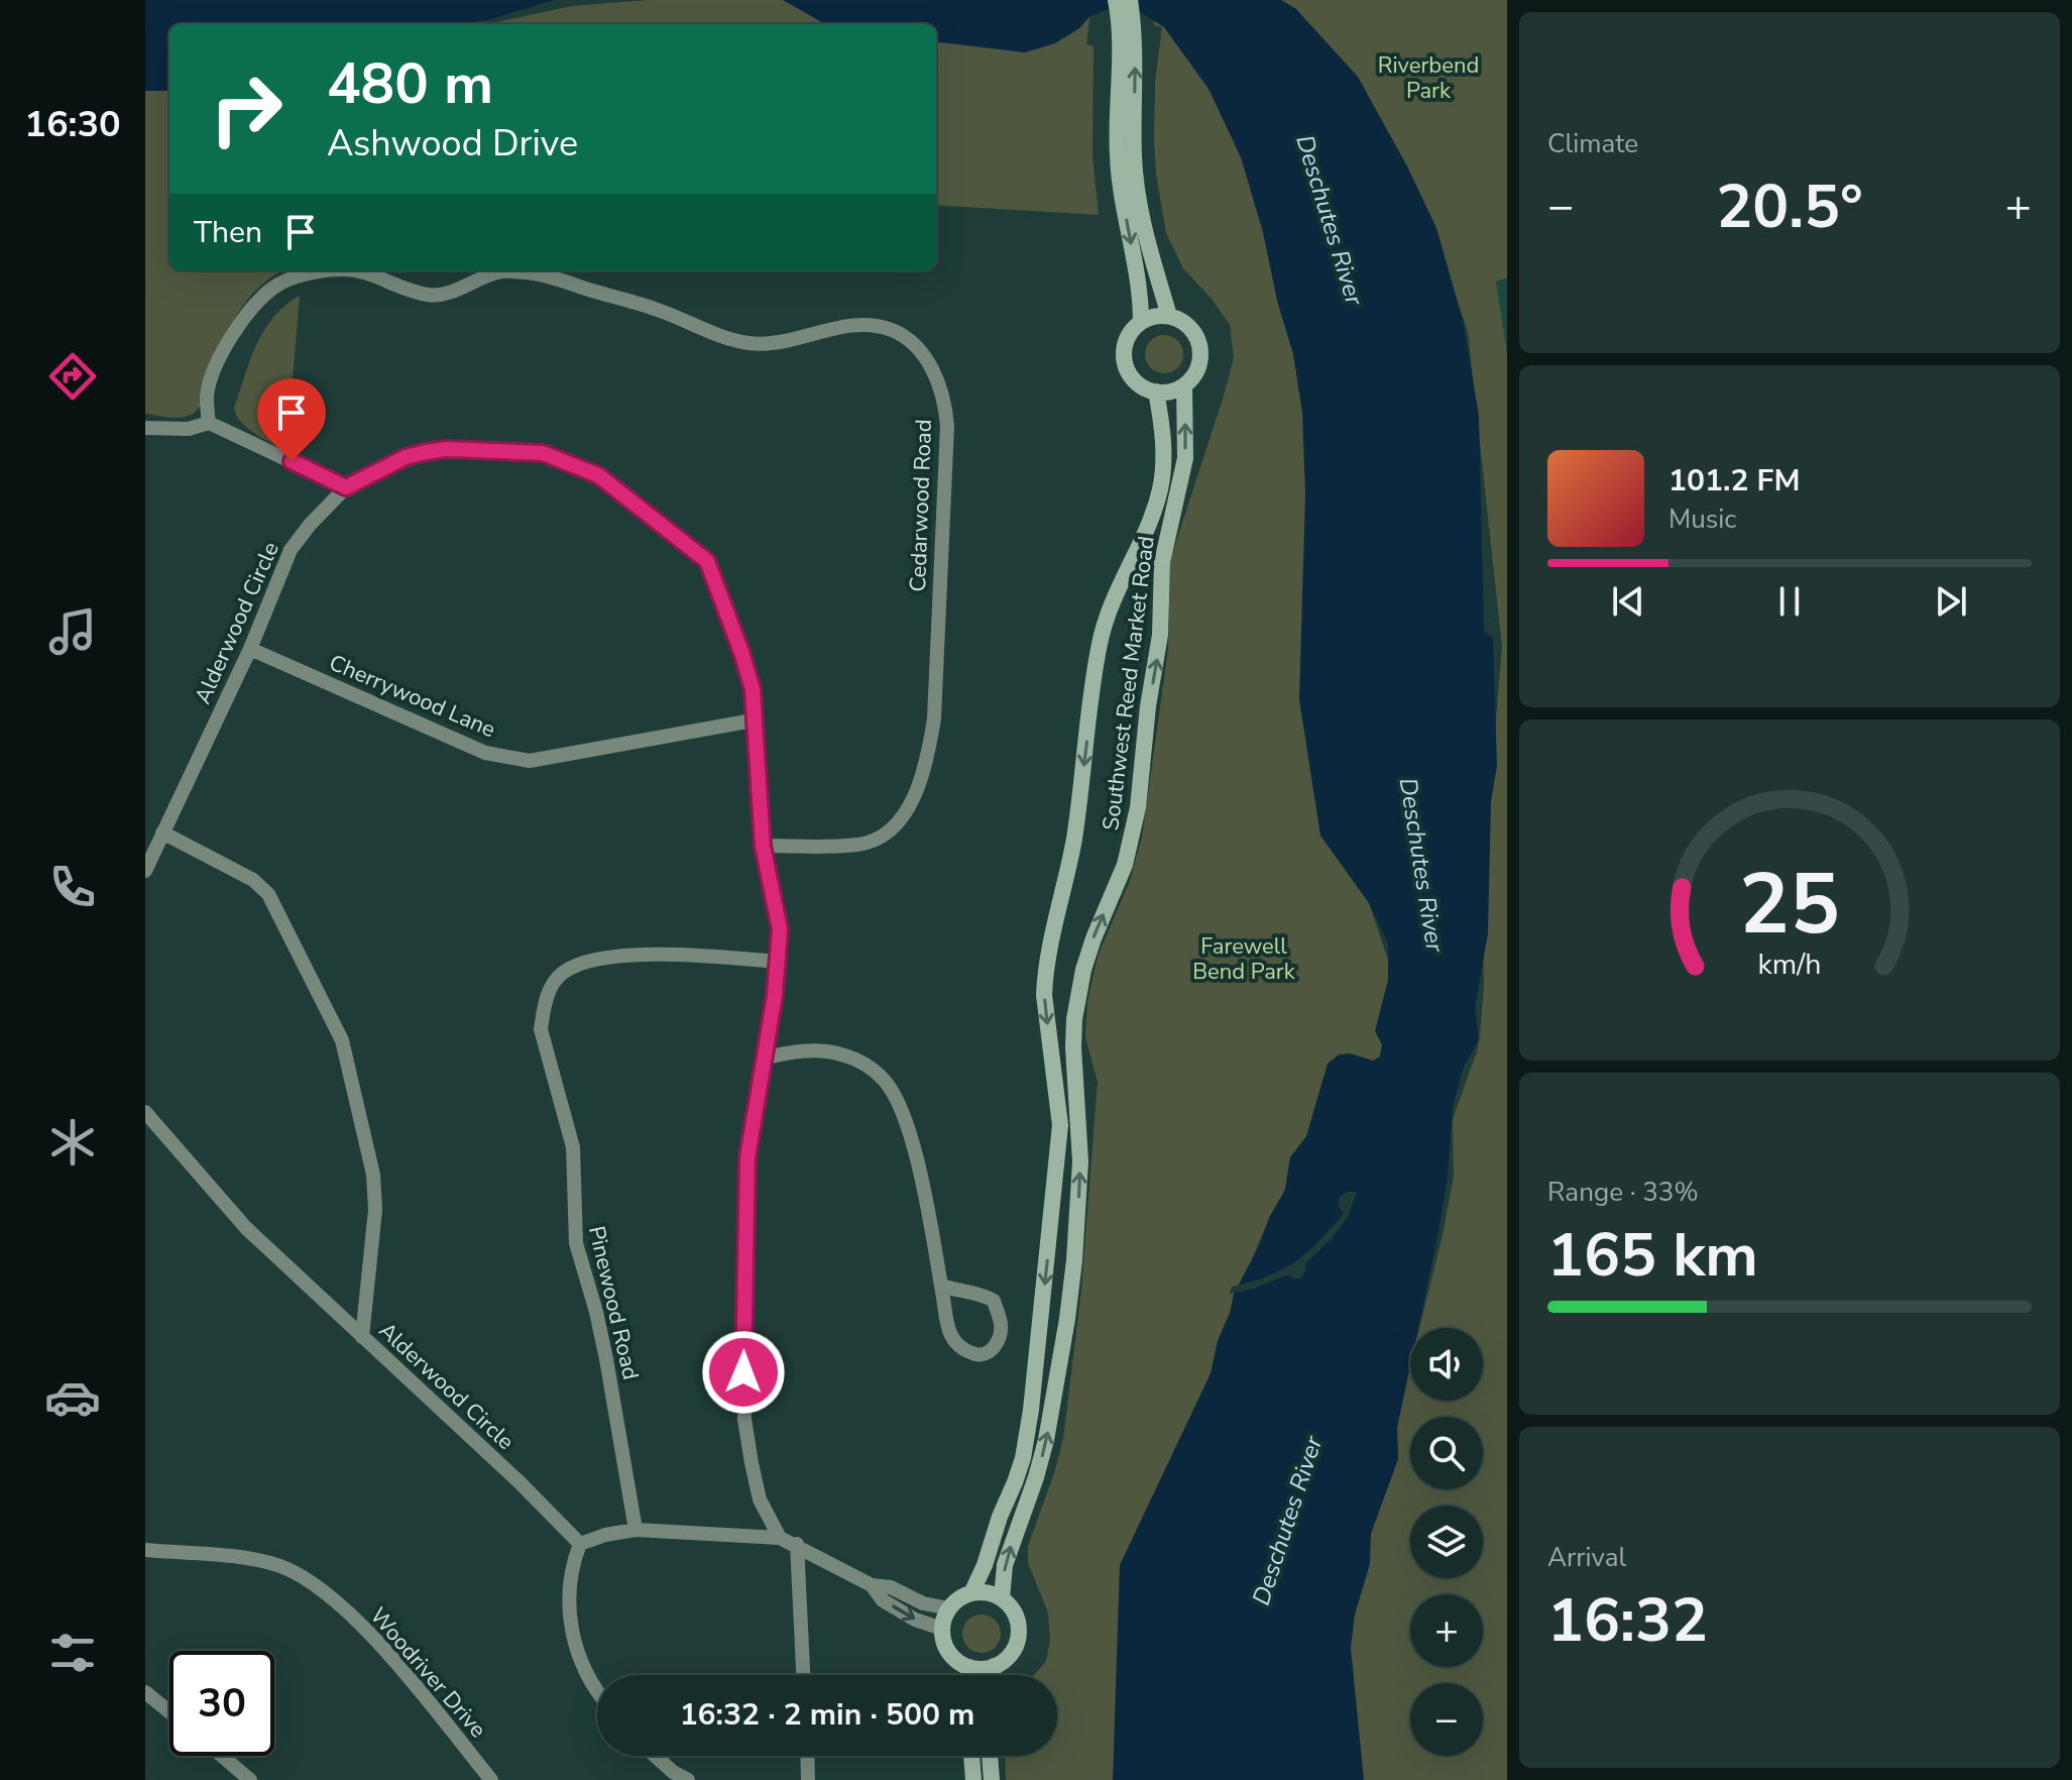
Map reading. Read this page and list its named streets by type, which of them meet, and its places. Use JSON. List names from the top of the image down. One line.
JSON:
{"streets":{"main road":["Southwest Reed Market Road"],"street":["Cedarwood Road","Alderwood Circle","Cherrywood Lane","Pinewood Road","Woodriver Drive"]},"crossings":[["Cedarwood Road","Alderwood Circle"],["Alderwood Circle","Cherrywood Lane"],["Alderwood Circle","Pinewood Road"]],"water":["Deschutes River"],"parks":["Riverbend Park","Farewell Bend Park"],"page":{"tabs":"16:30","tile":["Climate",["Range · 33%","165 km"],["Arrival","16:32"]],"turn":["480 m","Ashwood Drive"],"heat":["−","20.5°","+"],"then":"Then","song":["101.2 FM","Music"],"map_buttons":["+","−"],"limit":"30","trip":"16:32 · 2 min · 500 m","gauge":["25","km/h"]}}
